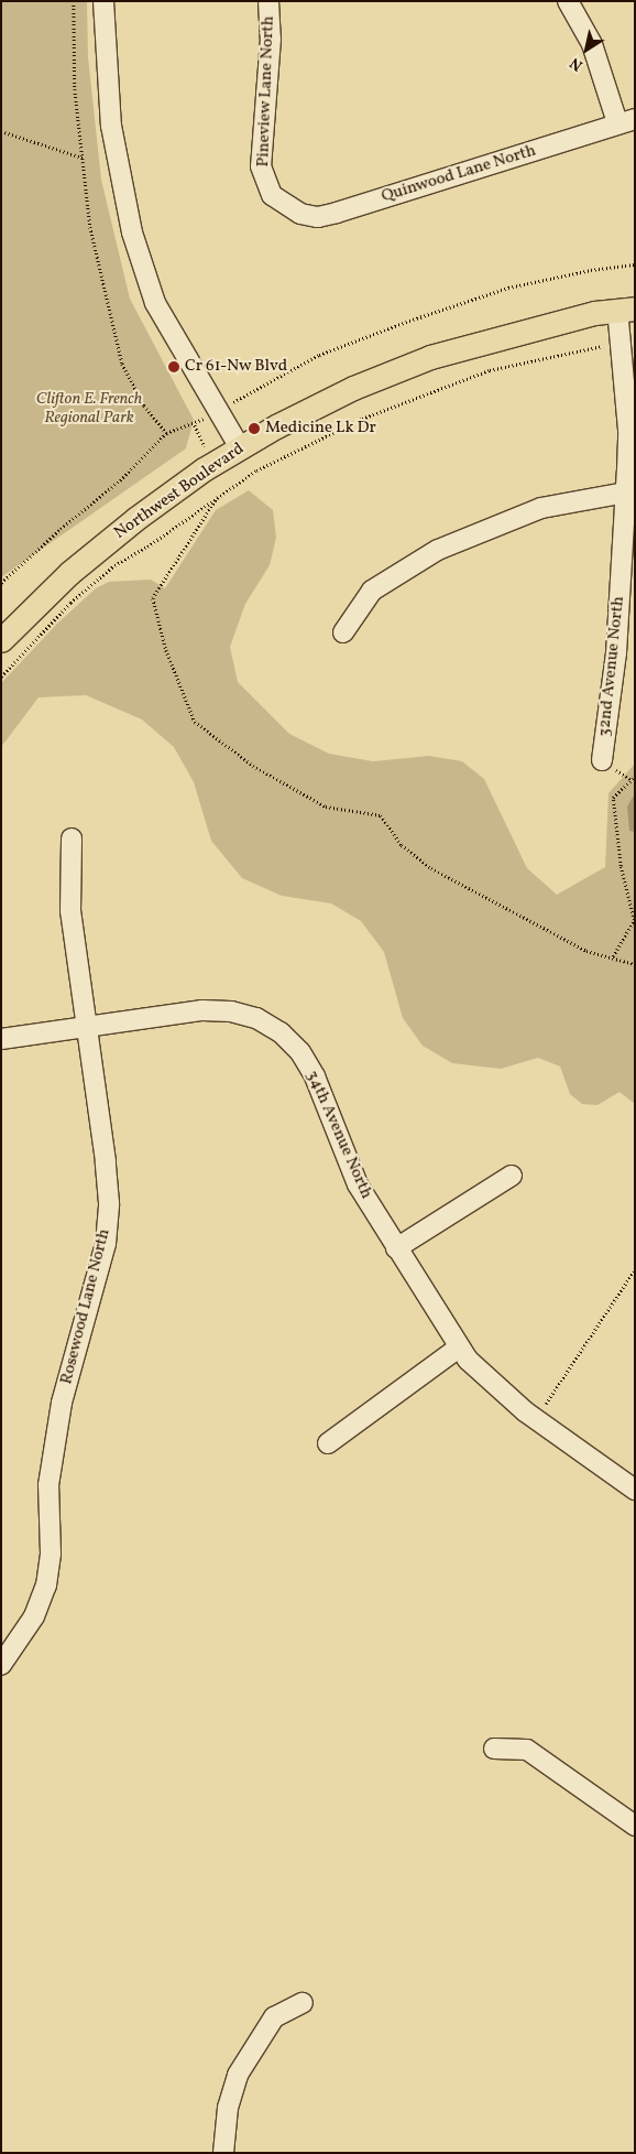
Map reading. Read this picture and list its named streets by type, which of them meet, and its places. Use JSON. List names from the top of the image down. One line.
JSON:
{"streets":{"main road":["Northwest Boulevard"],"street":["Pineview Lane North","Quinwood Lane North","32nd Avenue North","34th Avenue North","Rosewood Lane North"]},"crossings":[["Pineview Lane North","Quinwood Lane North"],["Northwest Boulevard","32nd Avenue North"],["34th Avenue North","Rosewood Lane North"]],"parks":["Clifton E. French Regional Park"],"places":["Cr 61-Nw Blvd","Medicine Lk Dr"],"north":"bottom left"}
